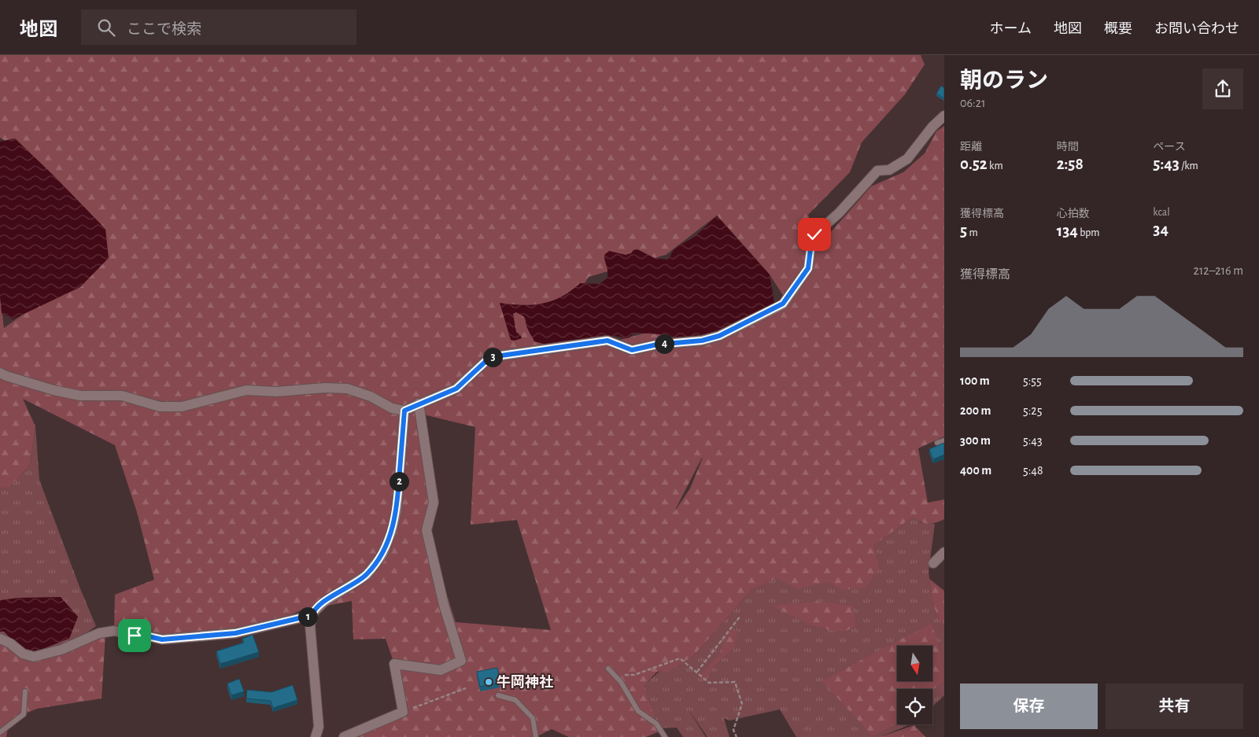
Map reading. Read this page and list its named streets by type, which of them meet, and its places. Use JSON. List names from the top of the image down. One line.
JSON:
{"places":["牛岡神社"],"north":"bottom","page":{"header":"地図","search":"ここで検索","nav":["ホーム","地図","概要","お問い合わせ"],"heading":["朝のラン","06:21"],"stats":[["距離","0.52 km"],["時間","2:58"],["ペース","5:43 /km"],["獲得標高","5 m"],["心拍数","134 bpm"],["kcal","34"]],"chart":["獲得標高","212–216 m"],"pins":["4","3","2","1"],"list":[{"name":"100 m","note":"5:55"},{"name":"200 m","note":"5:25"},{"name":"300 m","note":"5:43"},{"name":"400 m","note":"5:48"}],"buttons":["保存","共有"]}}
